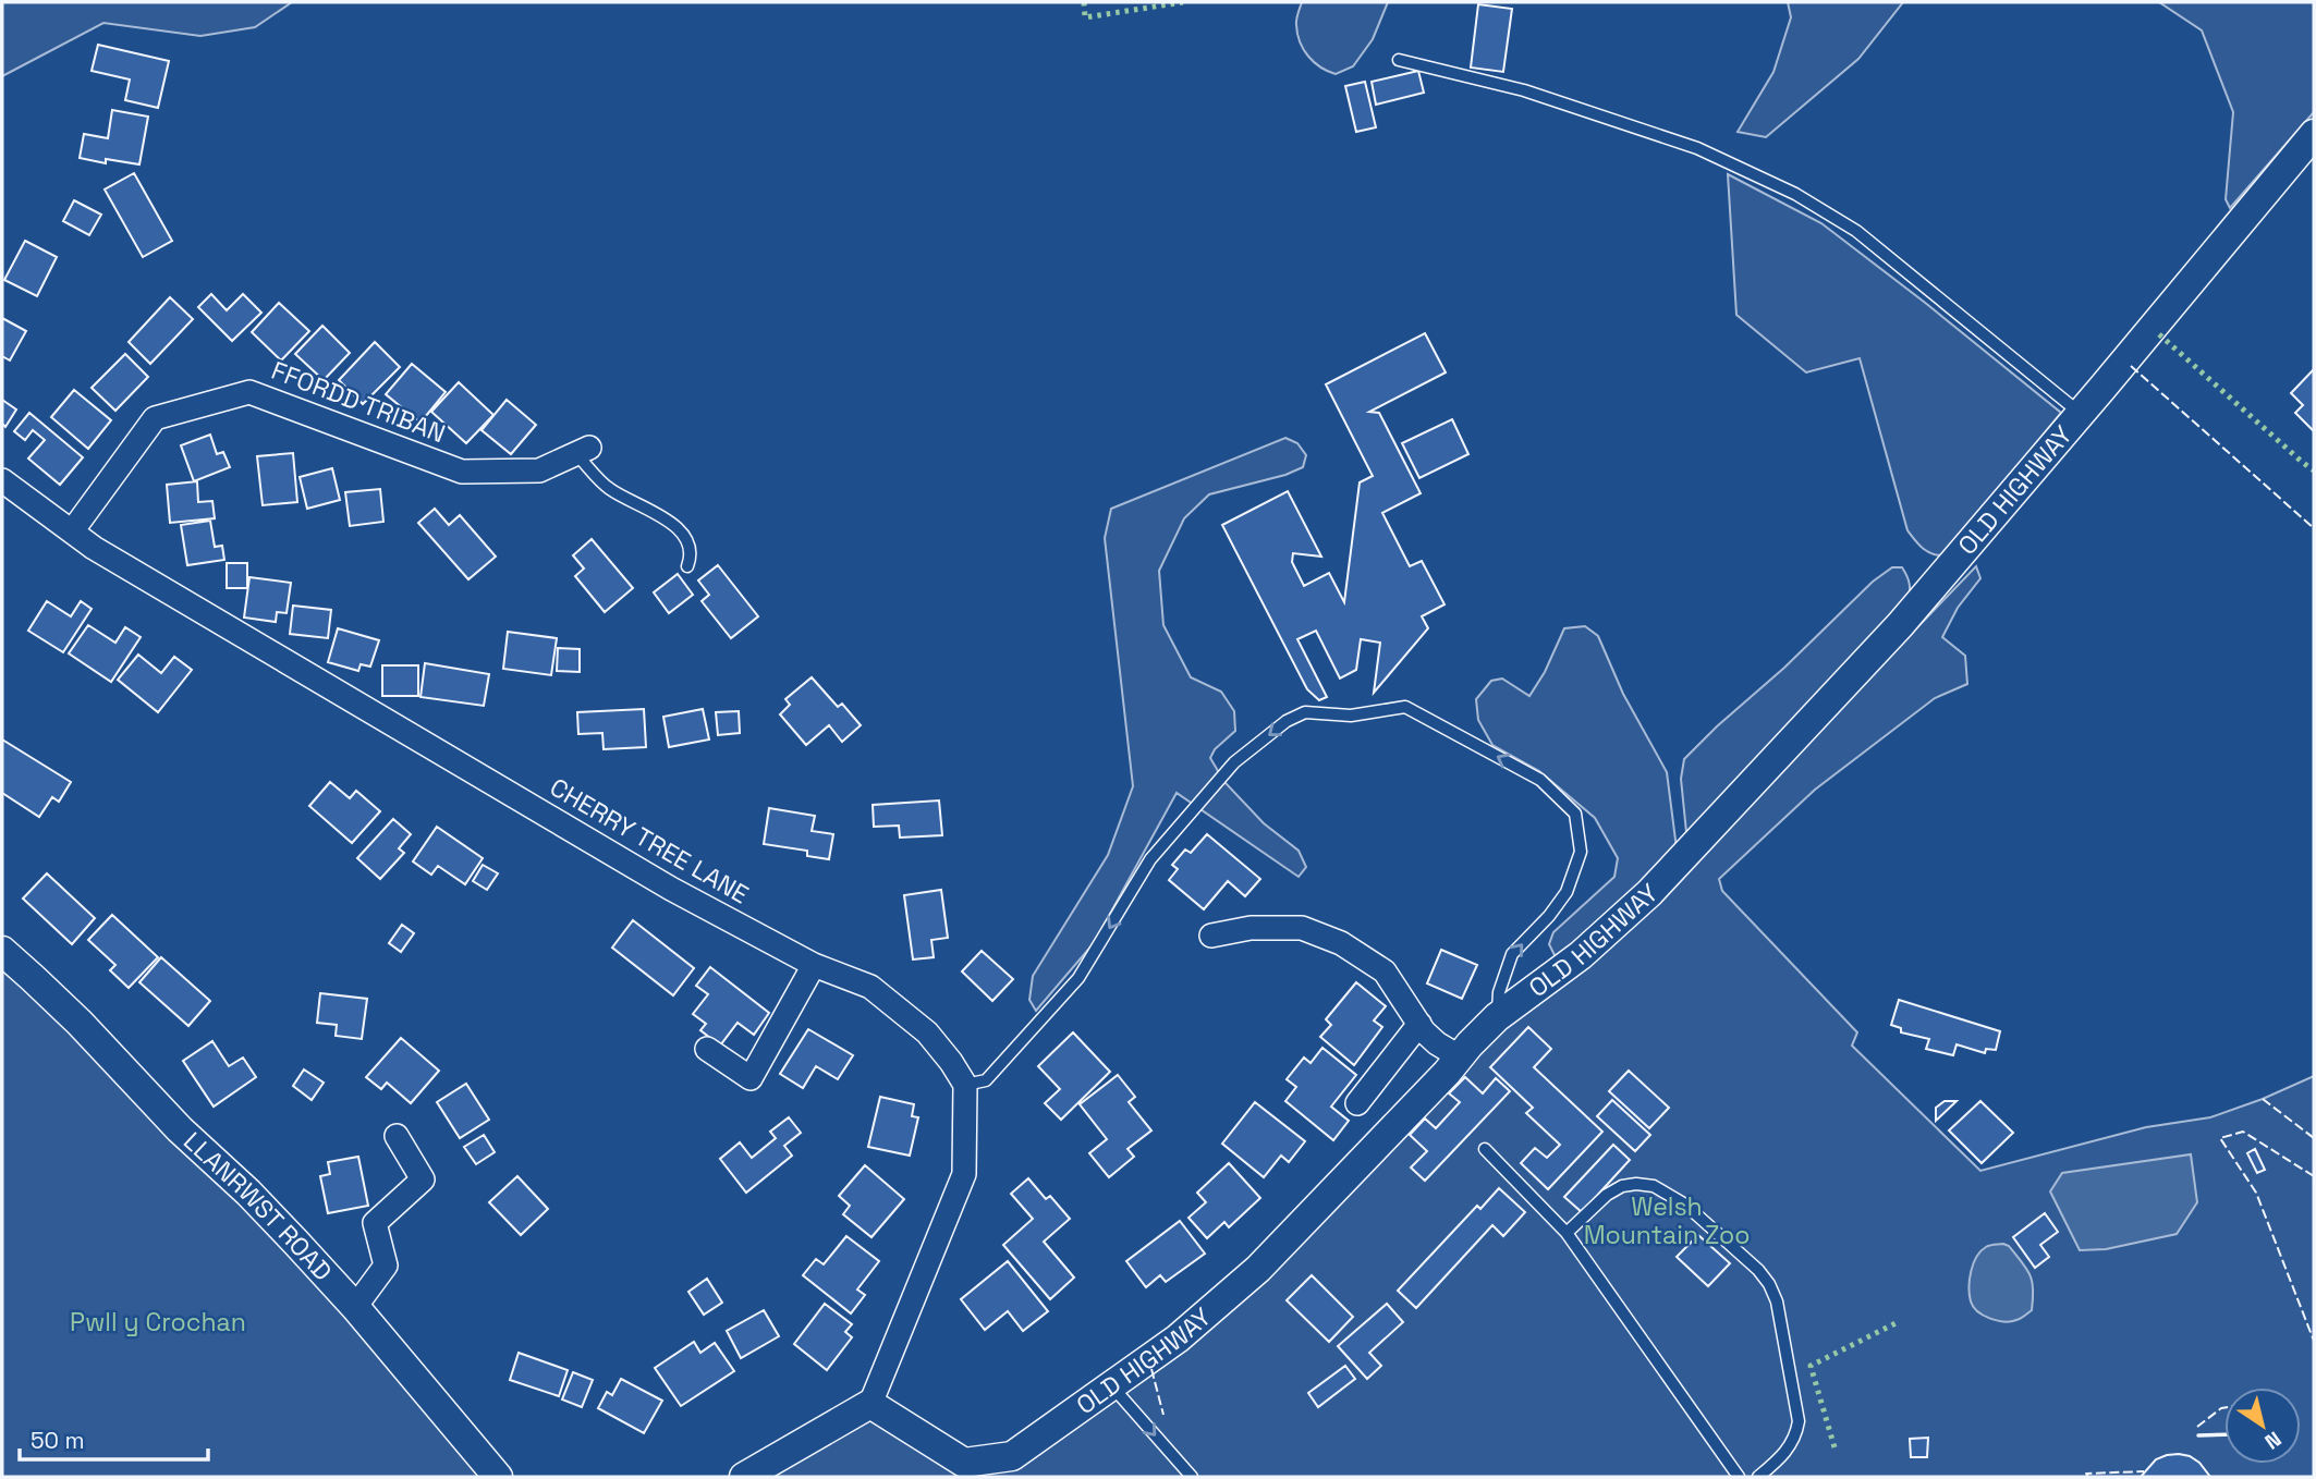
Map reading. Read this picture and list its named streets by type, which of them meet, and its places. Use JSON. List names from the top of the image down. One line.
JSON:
{"streets":{"street":["FFORDD TRIBAN","OLD HIGHWAY","CHERRY TREE LANE","LLANRWST ROAD"]},"crossings":[["FFORDD TRIBAN","CHERRY TREE LANE"]],"parks":["Welsh Mountain Zoo","Pwll y Crochan"],"scale_bar":"50 m","north":"bottom right"}
